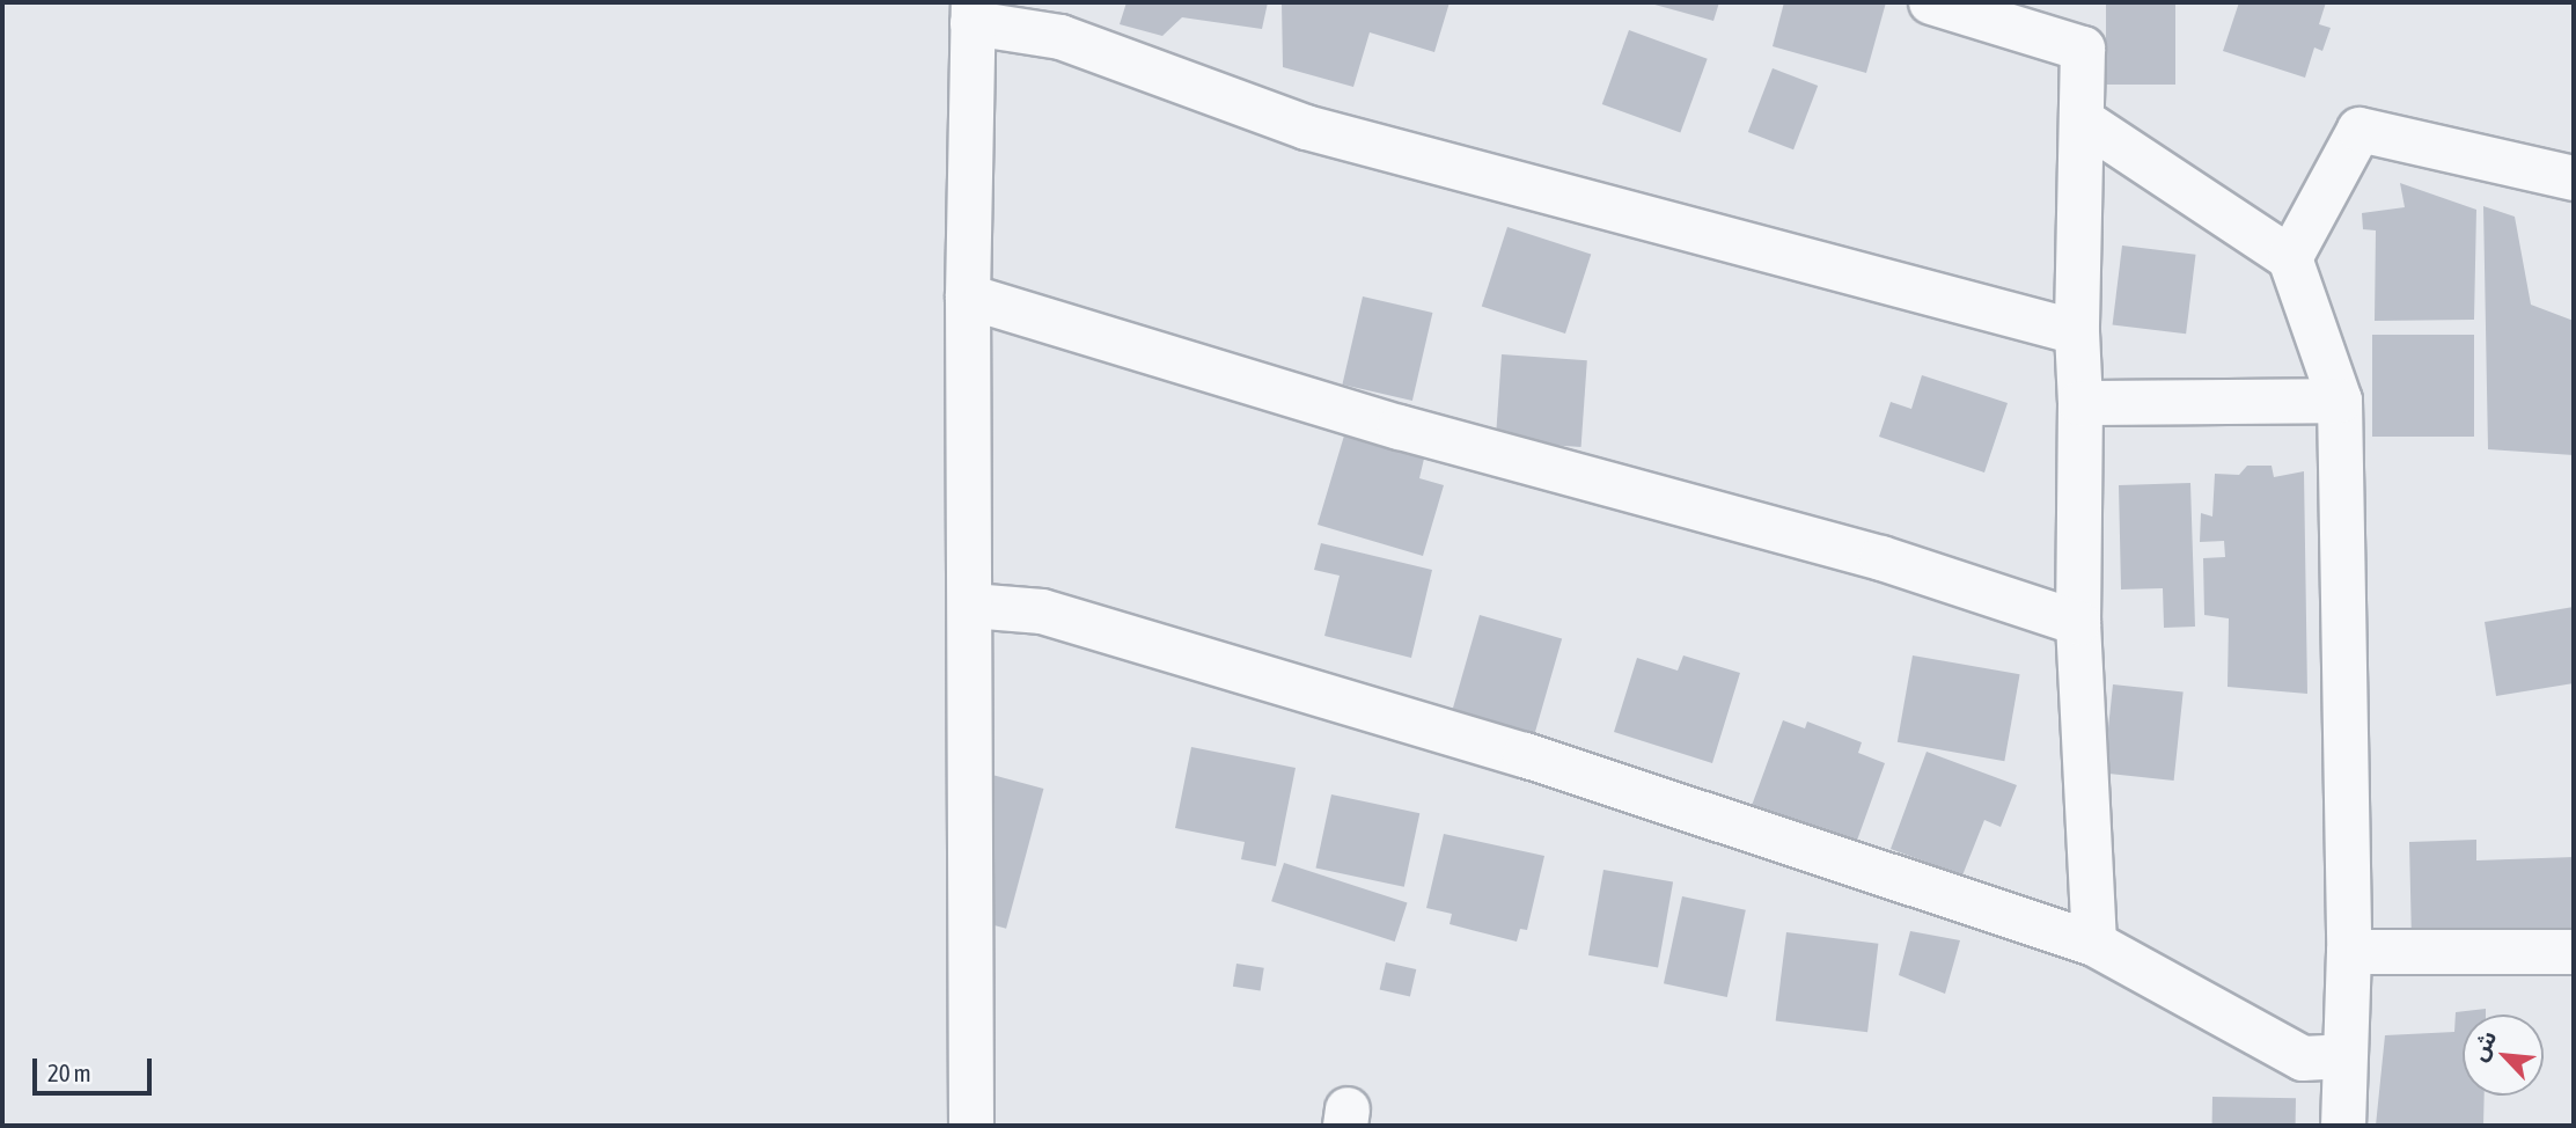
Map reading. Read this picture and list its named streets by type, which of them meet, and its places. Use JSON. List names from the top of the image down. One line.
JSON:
{"scale_bar":"20 m","north":"top left"}
